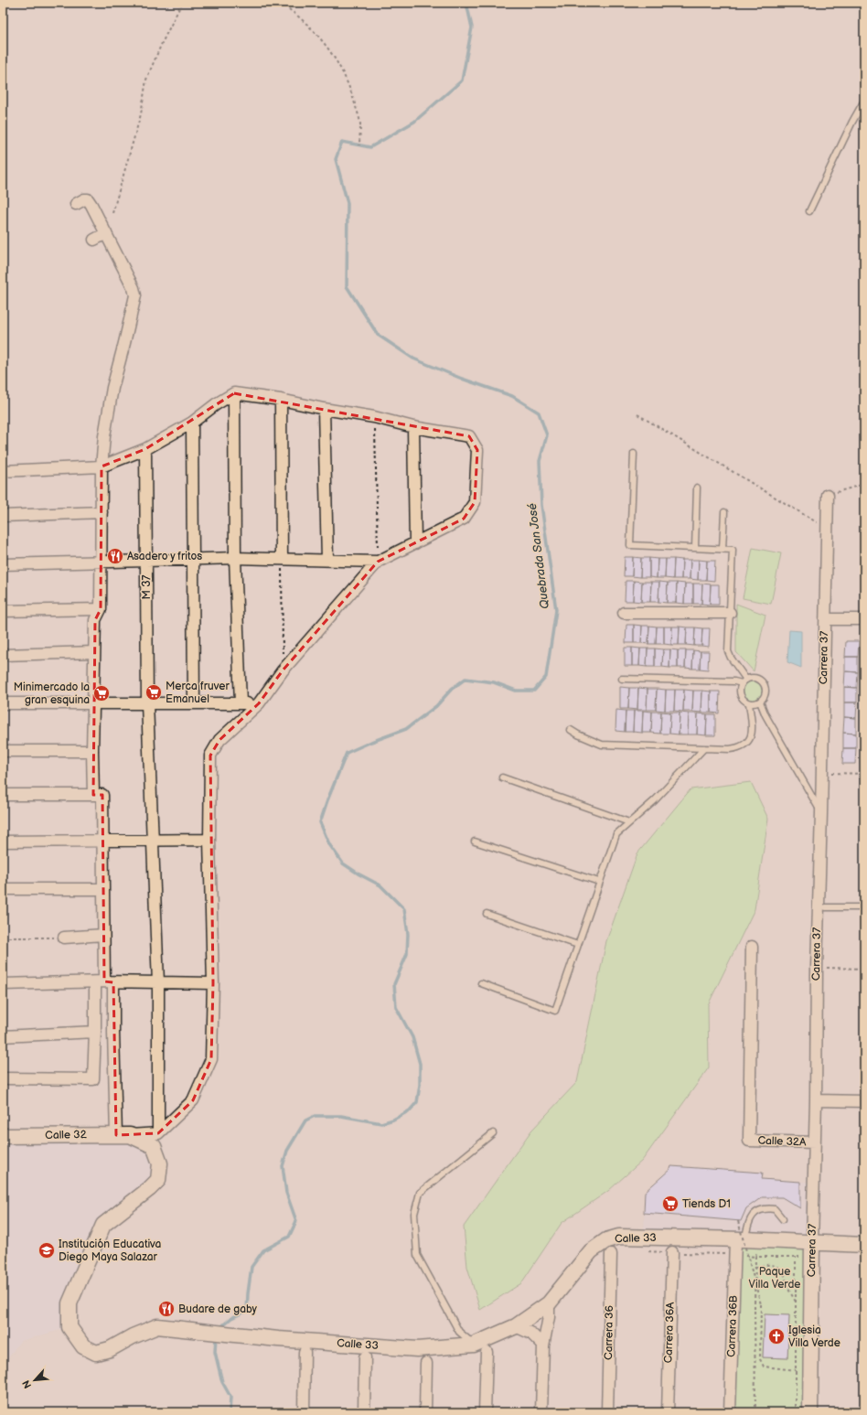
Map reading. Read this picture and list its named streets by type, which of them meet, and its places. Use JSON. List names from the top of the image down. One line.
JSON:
{"streets":{"street":["M 37","Carrera 37","Calle 32","Calle 32A","Calle 33","Carrera 36B","Carrera 36","Carrera 36A"]},"crossings":[["Carrera 37","Calle 32A"],["Carrera 37","Calle 33"],["Calle 32","Calle 33"],["Calle 33","Carrera 36B"]],"water":["Quebrada San José"],"parks":["Paque Villa Verde"],"places":{"restaurant":["Asadero y fritos","Budare de gaby"],"supermarket":["Merca fruver Emanuel","Minimercado la gran esquina","Tiends D1"],"school or university":["Institución Educativa Diego Maya Salazar"],"church":["Iglesia Villa Verde"]},"north":"bottom left"}
